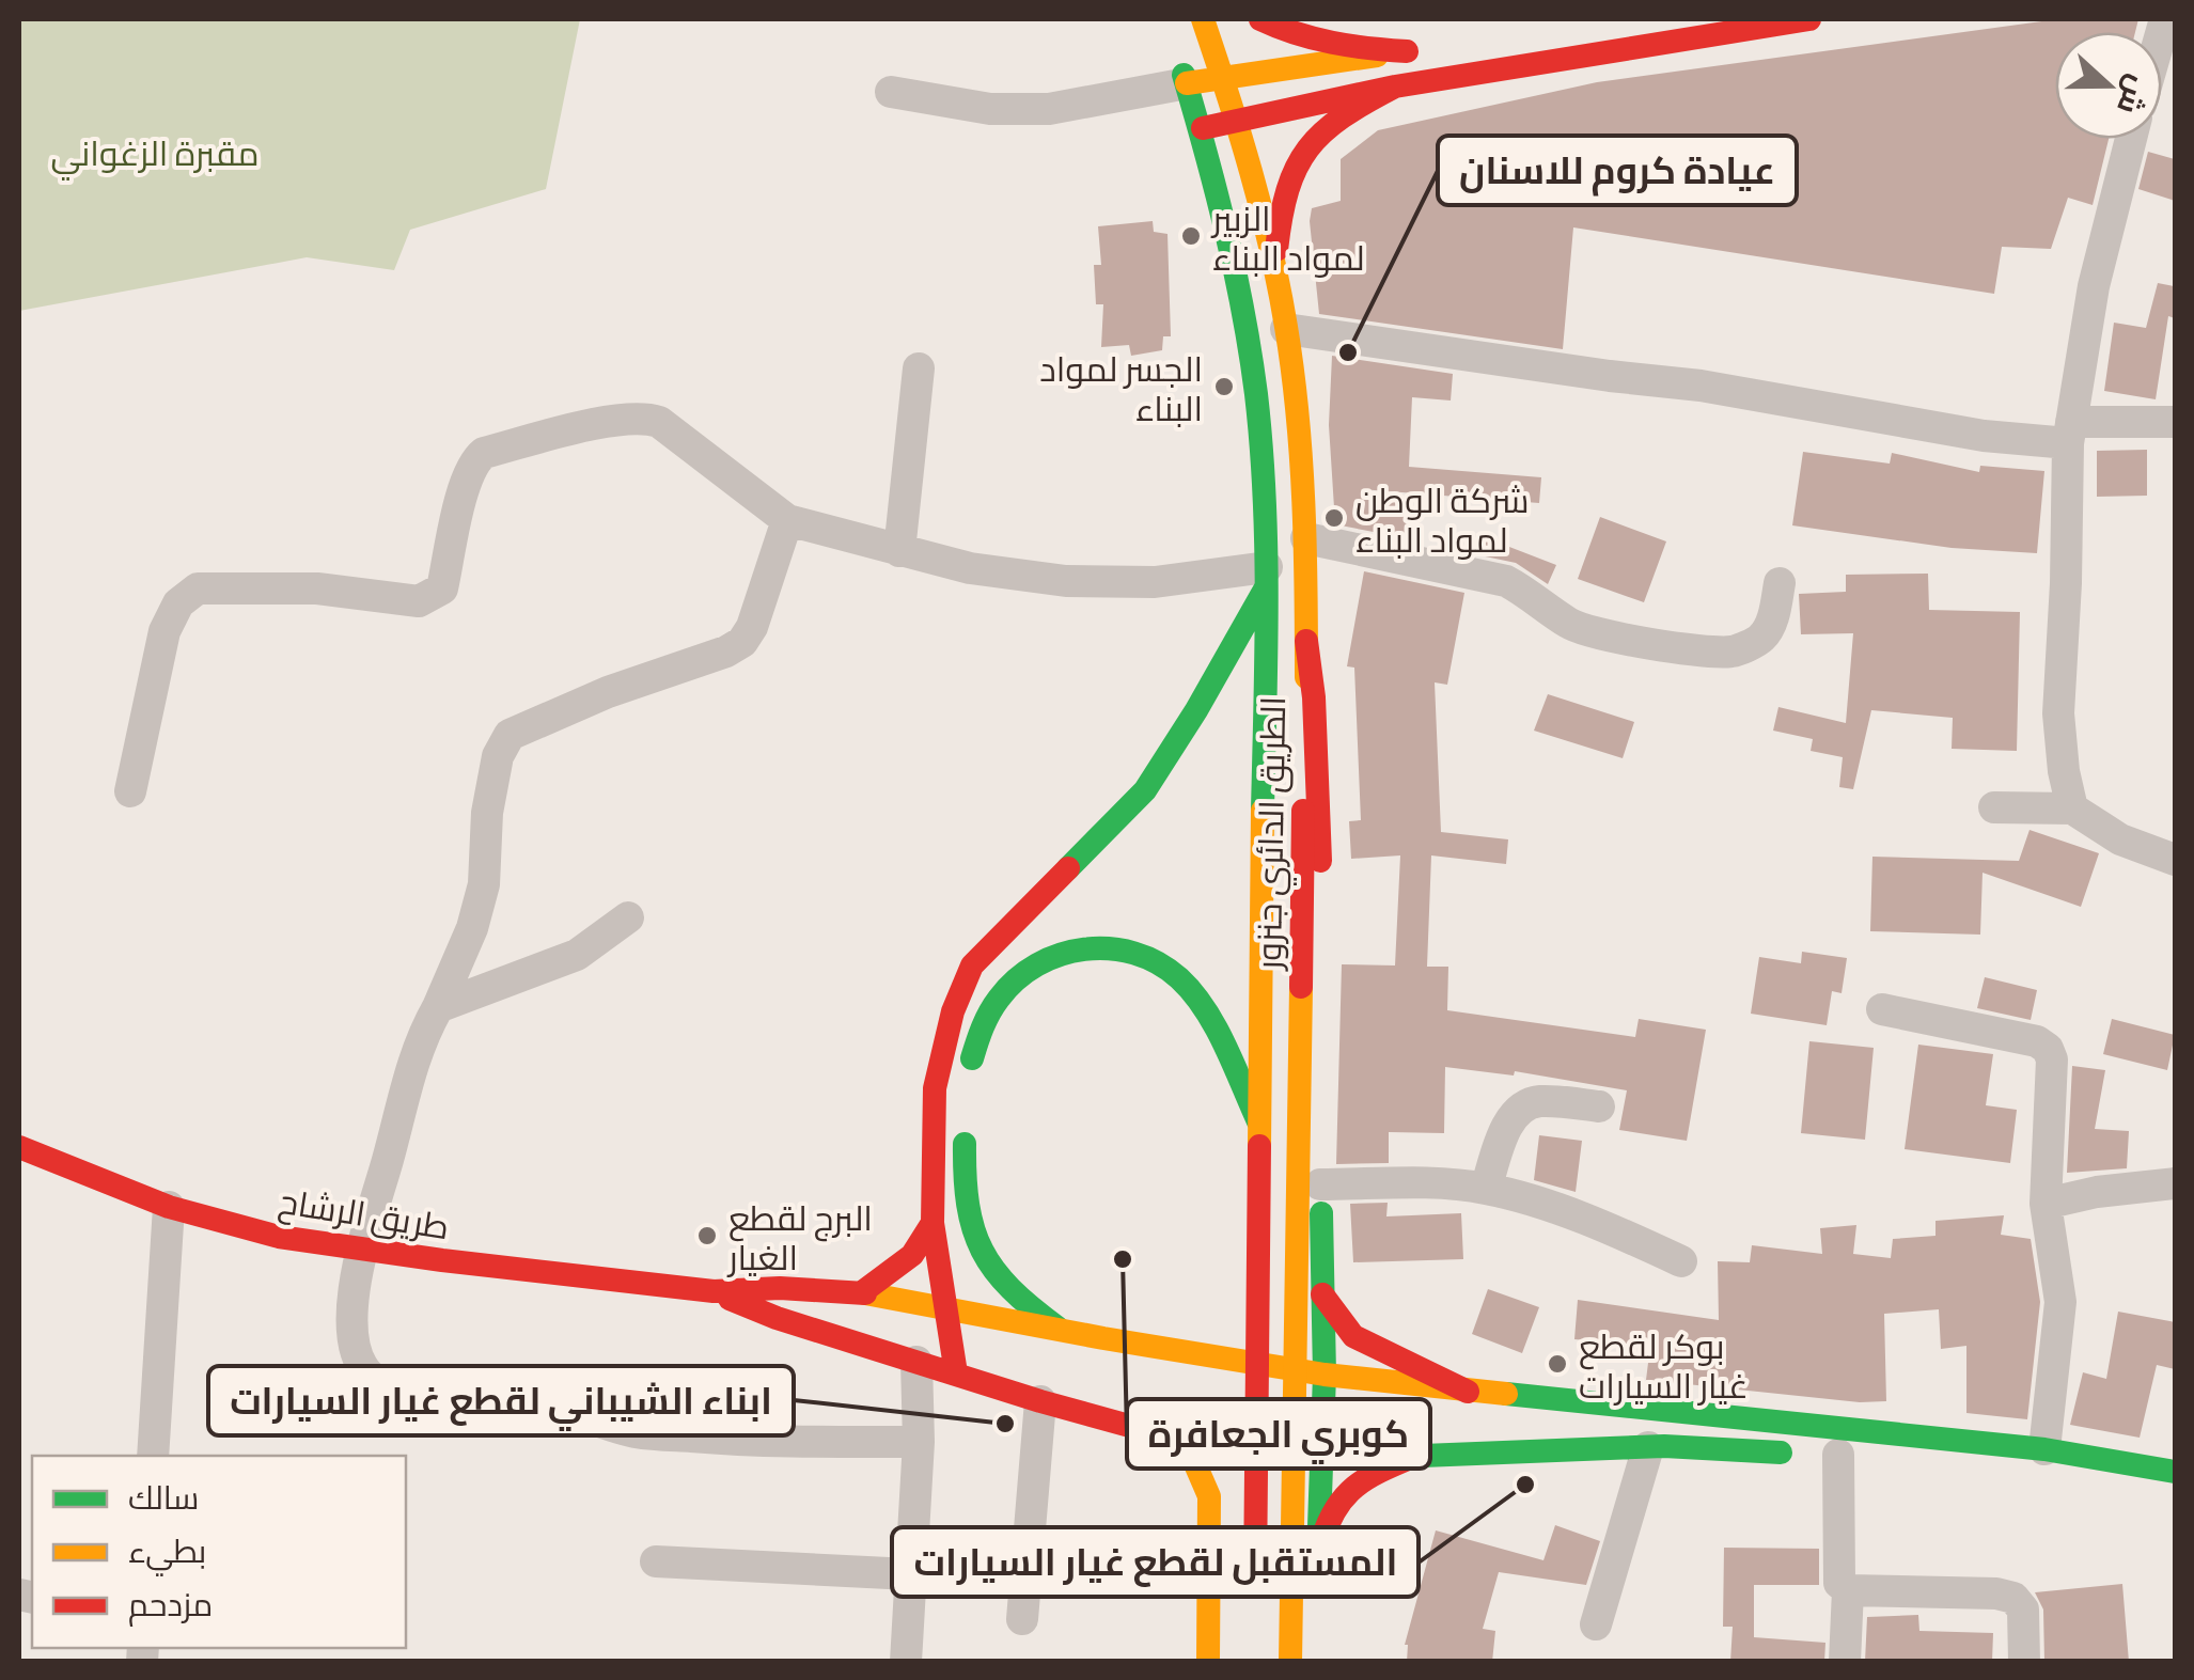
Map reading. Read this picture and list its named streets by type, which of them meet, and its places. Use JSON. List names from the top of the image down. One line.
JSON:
{"streets":{"main road":["الطريق الدائري جنزور","طريق الرشاح"]},"parks":["مقبرة الزغواني"],"places":["الزبير لمواد البناء","عيادة كروم للاسنان","الجسر لمواد البناء","شركة الوطن لمواد البناء","البرج لقطع الغيار","كوبري الجعافرة","بوكر لقطع غيار السيارات","ابناء الشيباني لقطع غيار السيارات","المستقبل لقطع غيار السيارات"],"legend":["سالك","بطيء","مزدحم"],"north":"right"}
